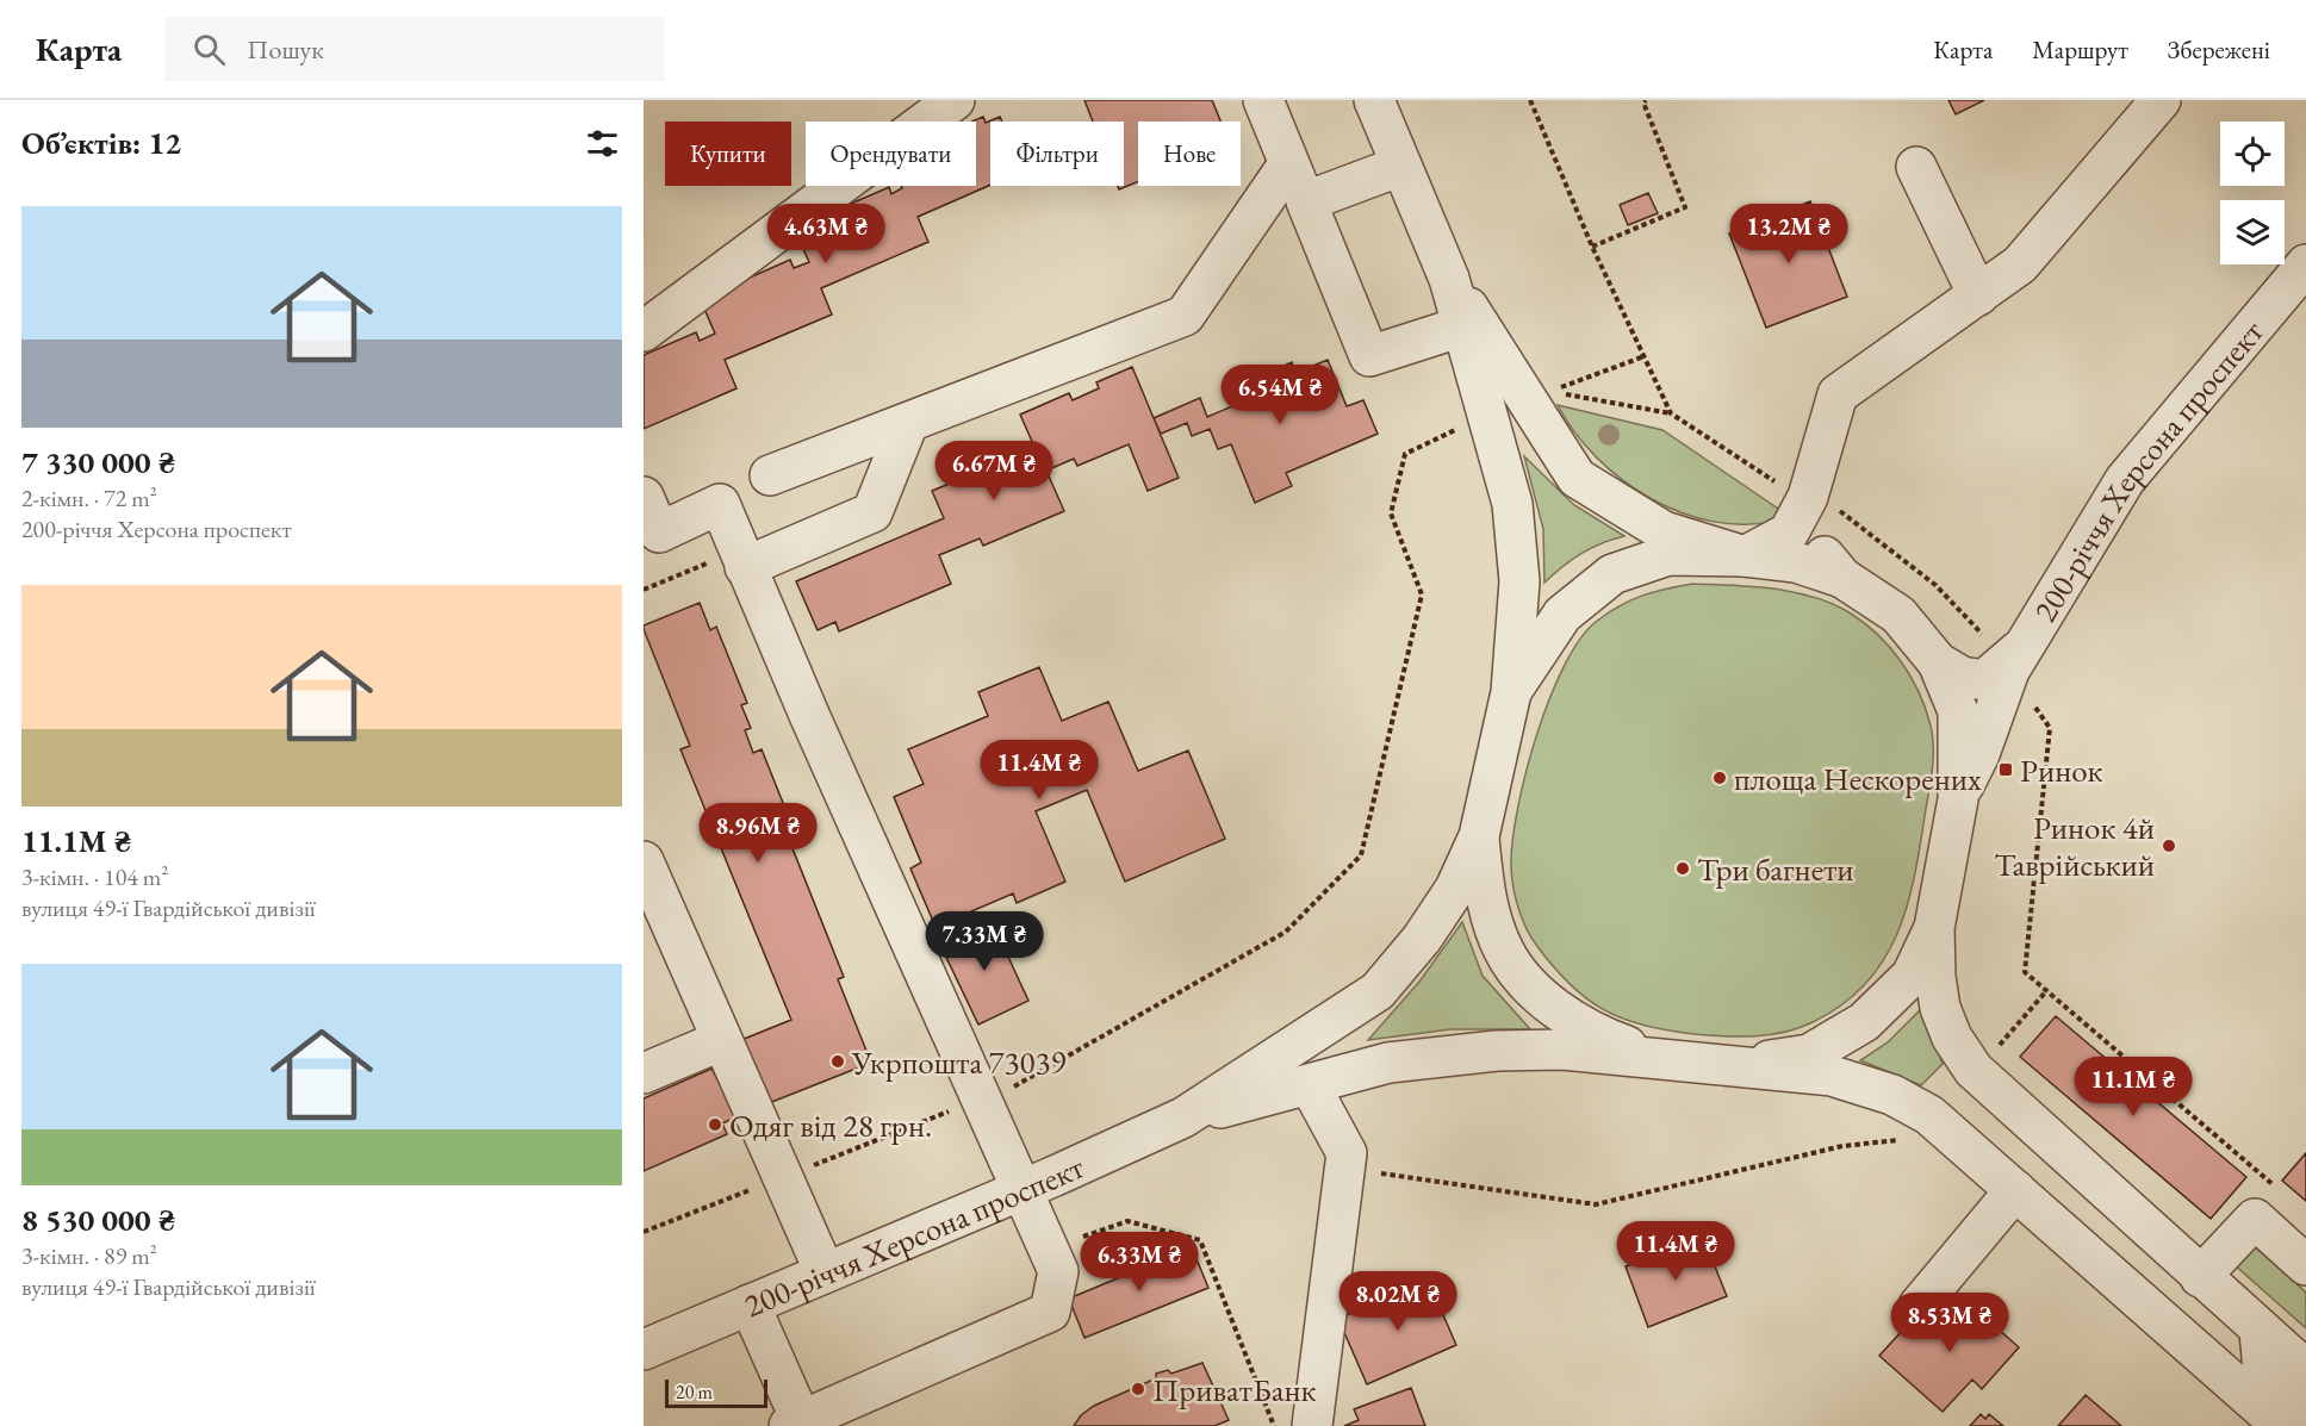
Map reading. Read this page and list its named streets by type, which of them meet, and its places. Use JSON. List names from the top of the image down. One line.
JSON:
{"streets":{"street":["200-річчя Херсона проспект"]},"places":{"transit":["Ринок"],"other":["площа Нескорених","Ринок 4й Таврійський","Три багнети","Укрпошта 73039","Одяг від 28 грн.","ПриватБанк"]},"scale_bar":"20 m","page":{"header":"Карта","search":"Пошук","nav":["Карта","Маршрут","Збережені"],"heading":"Об’єктів: 12","chip":["Купити","Орендувати","Фільтри","Нове"],"list":[{"name":"7 330 000 ₴","note":"2-кімн. · 72 m² · 200-річчя Херсона проспект"},{"name":"11.1M ₴","note":"3-кімн. · 104 m² · вулиця 49-ї Гвардійської дивізії"},{"name":"8 530 000 ₴","note":"3-кімн. · 89 m² · вулиця 49-ї Гвардійської дивізії"}],"price":["4.63M ₴","13.2M ₴","6.54M ₴","6.67M ₴","11.4M ₴","8.96M ₴","7.33M ₴","11.1M ₴","11.4M ₴","6.33M ₴","8.02M ₴","8.53M ₴"],"scale":"20 m"}}
